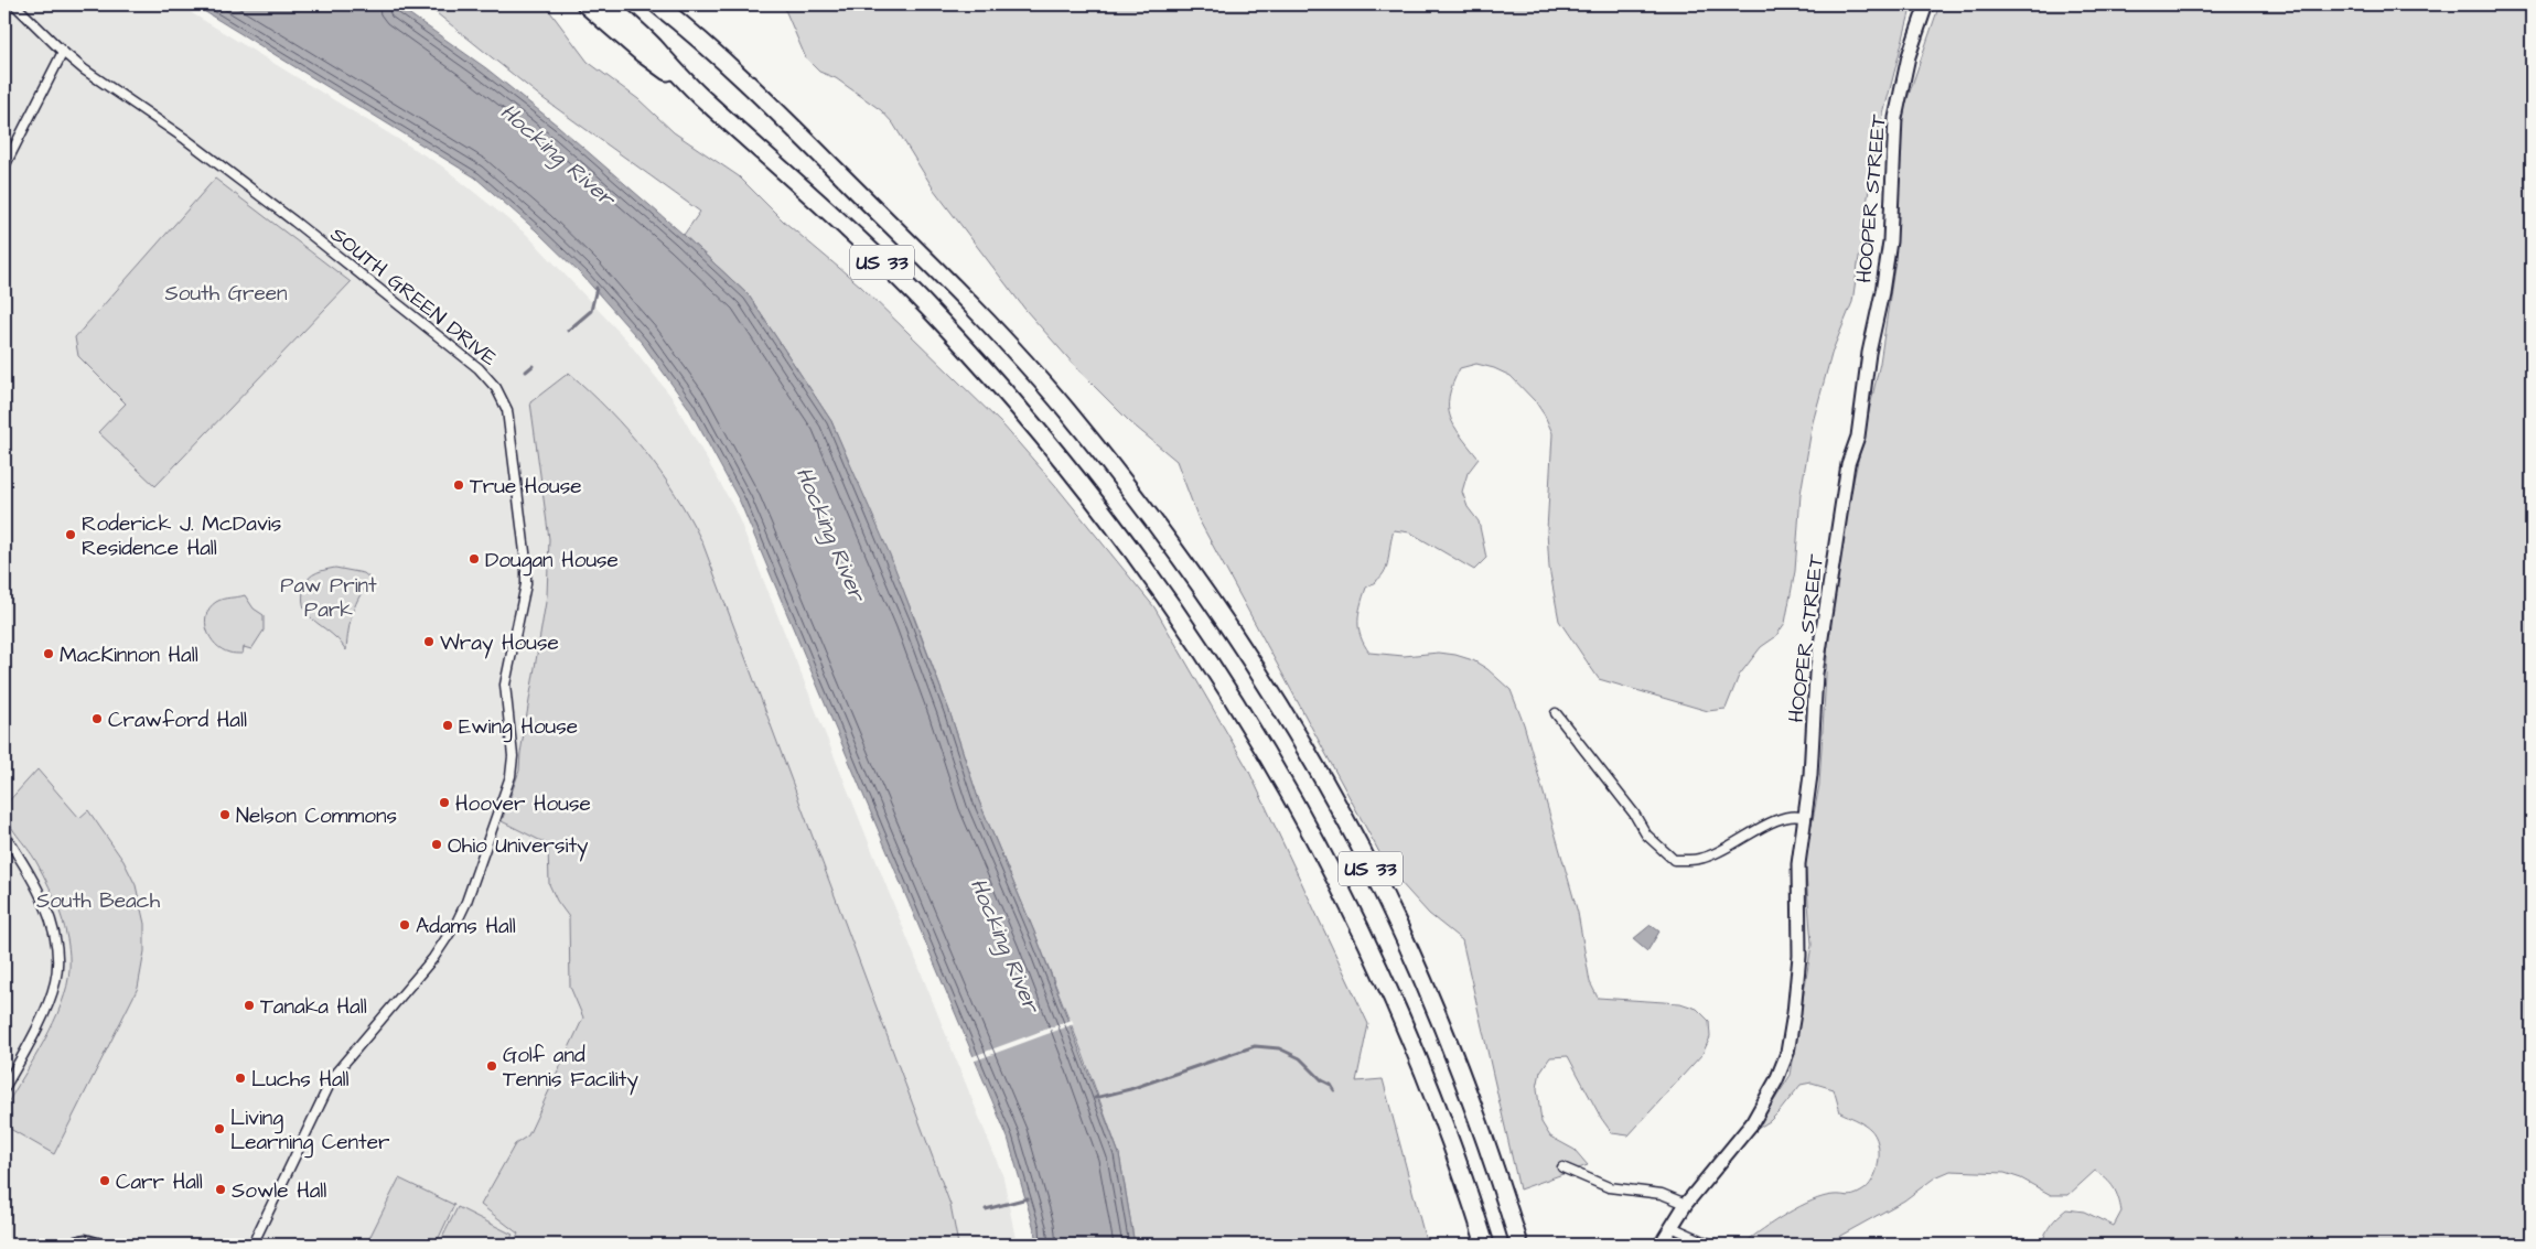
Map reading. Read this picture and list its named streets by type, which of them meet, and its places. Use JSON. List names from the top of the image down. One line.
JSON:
{"streets":{"highway":["US 33"],"street":["HOOPER STREET","SOUTH GREEN DRIVE"]},"water":["Hocking River"],"parks":["South Green","Paw Print Park","South Beach"],"places":["True House","Roderick J. McDavis Residence Hall","Dougan House","Wray House","MacKinnon Hall","Crawford Hall","Ewing House","Hoover House","Nelson Commons","Ohio University","Adams Hall","Tanaka Hall","Golf and Tennis Facility","Luchs Hall","Living Learning Center","Carr Hall","Sowle Hall"]}
